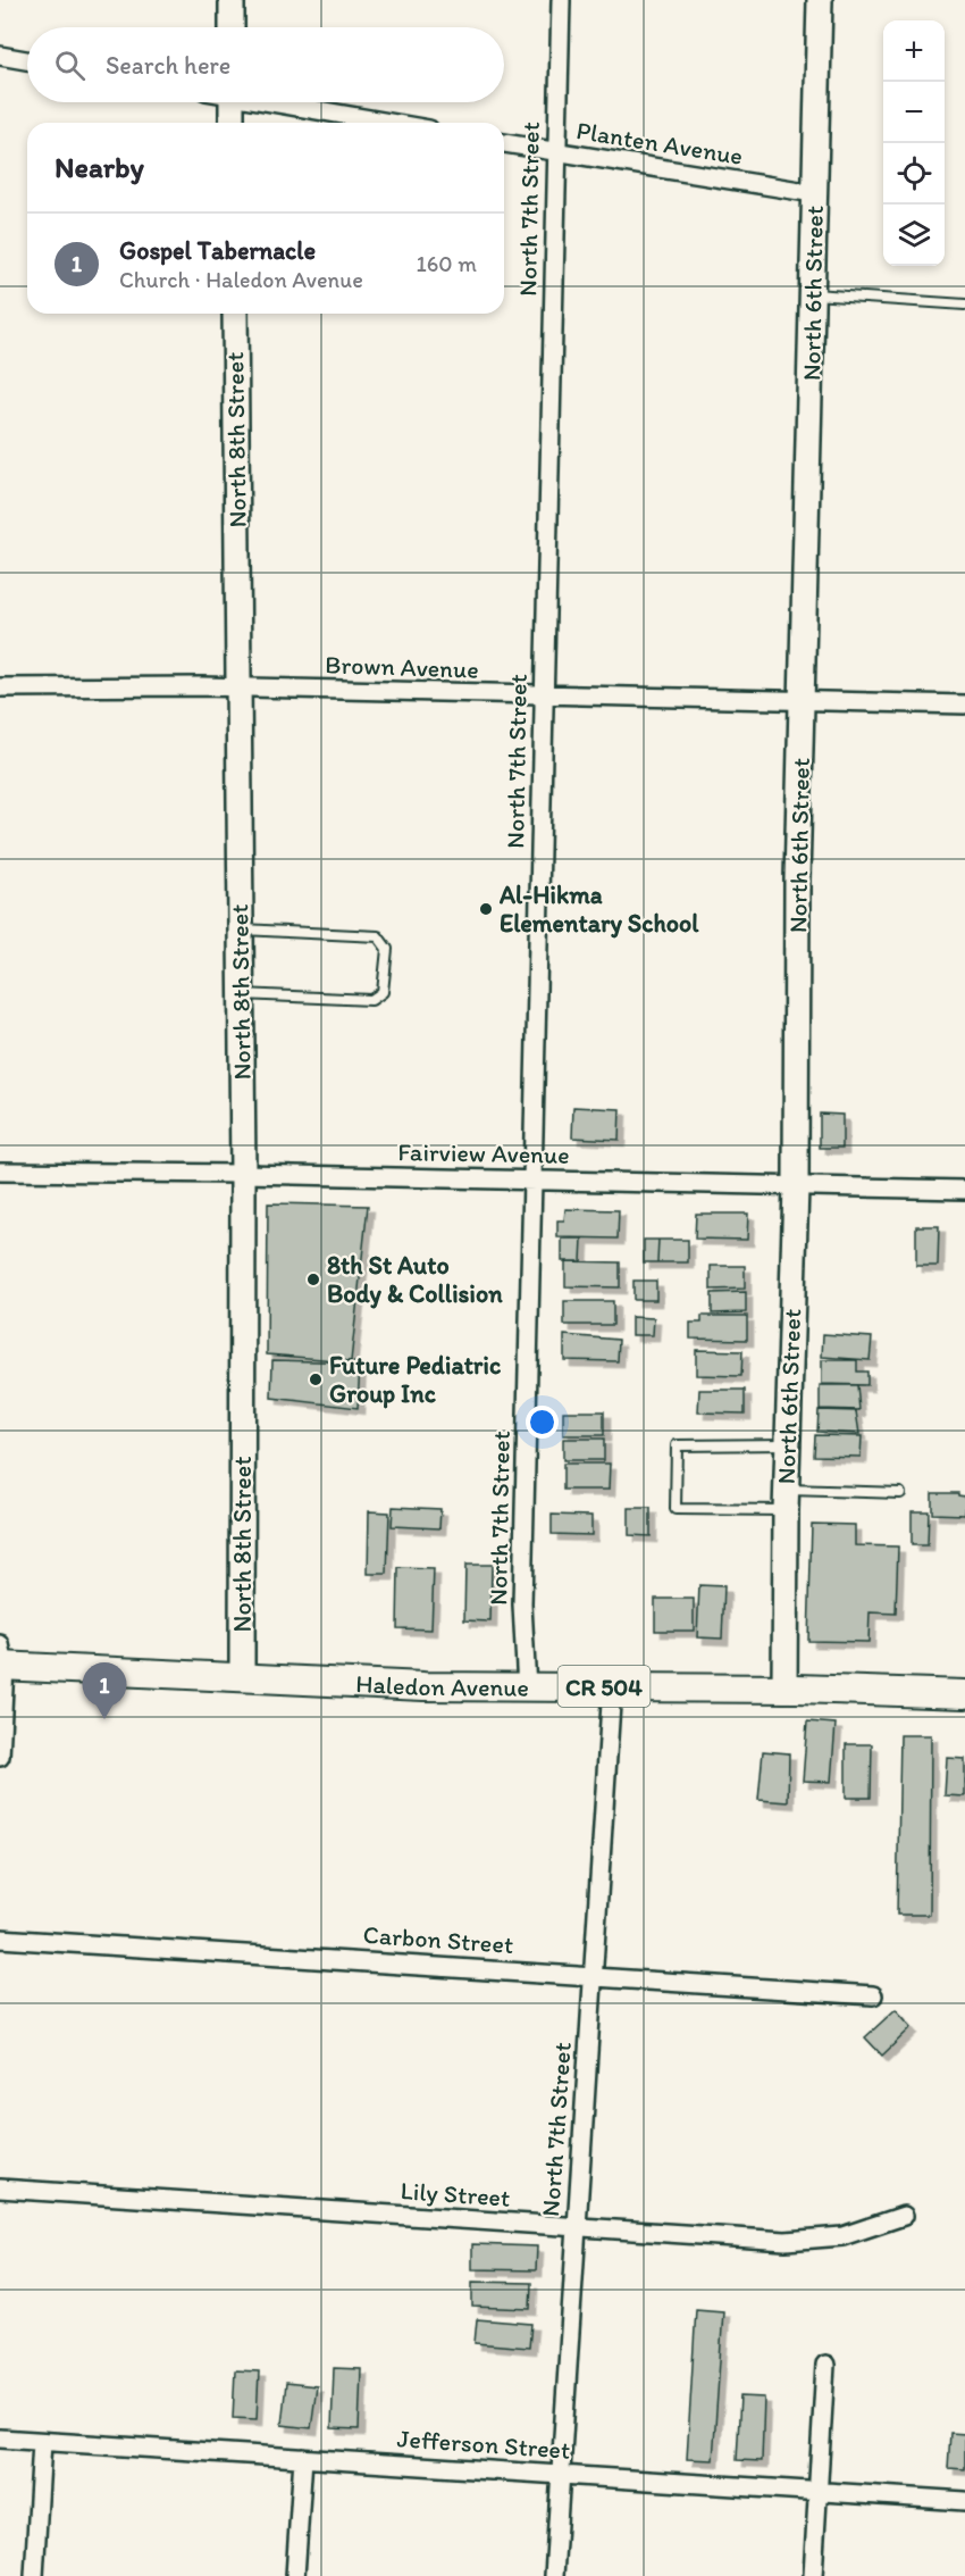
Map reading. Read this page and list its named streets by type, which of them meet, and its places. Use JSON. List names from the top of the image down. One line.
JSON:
{"streets":{"main road":["North 6th Street","North 8th Street","Haledon Avenue","CR 504"],"street":["Planten Avenue","North 7th Street","Brown Avenue","Fairview Avenue","Carbon Street","Lily Street","Jefferson Street"]},"crossings":[["Planten Avenue","North 7th Street"],["Planten Avenue","North 6th Street"],["North 7th Street","Brown Avenue"],["North 7th Street","Fairview Avenue"],["North 7th Street","Haledon Avenue"],["North 7th Street","Carbon Street"],["North 7th Street","Lily Street"],["North 7th Street","Jefferson Street"],["North 6th Street","Brown Avenue"],["North 6th Street","Fairview Avenue"],["North 6th Street","Haledon Avenue"],["North 8th Street","Brown Avenue"],["North 8th Street","Fairview Avenue"],["North 8th Street","Haledon Avenue"]],"places":["Al-Hikma Elementary School","8th St Auto Body & Collision","Future Pediatric Group Inc"],"page":{"map_buttons":["+","−"],"search":"Search here","heading":"Nearby","list":[{"mark":"1","name":"Gospel Tabernacle","note":"Church · Haledon Avenue","value":"160 m"}],"pins":"1"}}
